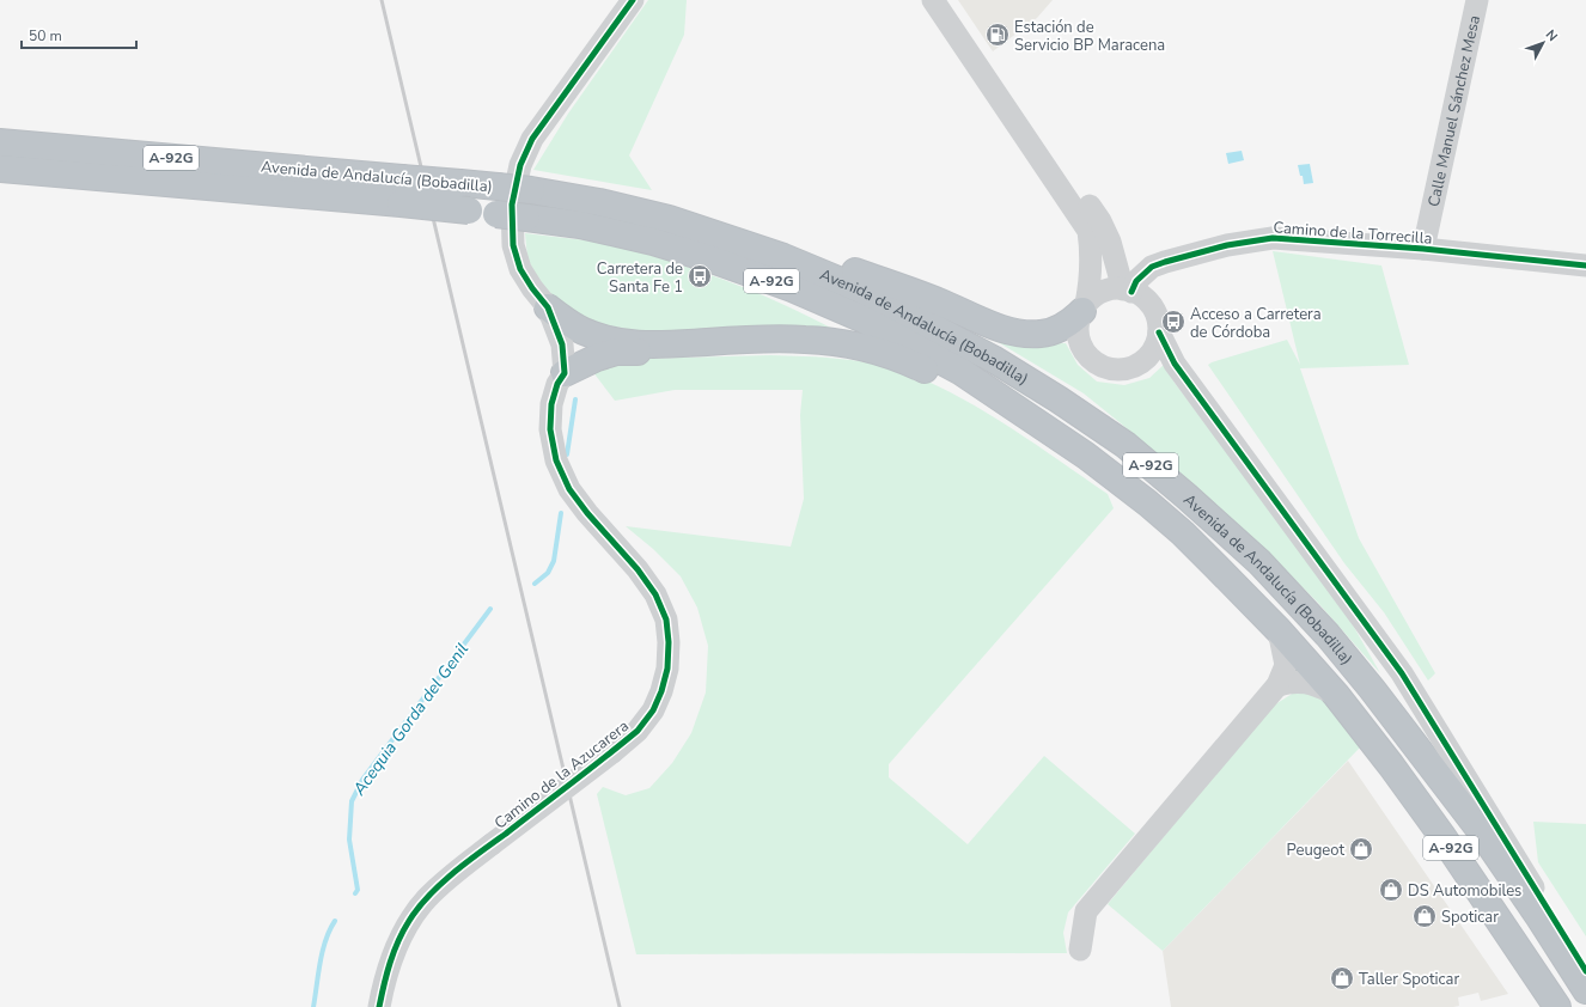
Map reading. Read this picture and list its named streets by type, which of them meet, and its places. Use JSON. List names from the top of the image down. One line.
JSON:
{"streets":{"highway":["A-92G","Avenida de Andalucía (Bobadilla)"],"street":["Calle Manuel Sánchez Mesa","Camino de la Torrecilla","Camino de la Azucarera"]},"crossings":[["Calle Manuel Sánchez Mesa","Camino de la Torrecilla"]],"water":["Acequia Gorda del Genil"],"places":{"fuel station":["Estación de Servicio BP Maracena"],"bus stop":["Carretera de Santa Fe 1","Acceso a Carretera de Córdoba"],"shop":["Peugeot","DS Automobiles","Spoticar","Taller Spoticar"]},"scale_bar":"50 m","north":"top right"}
